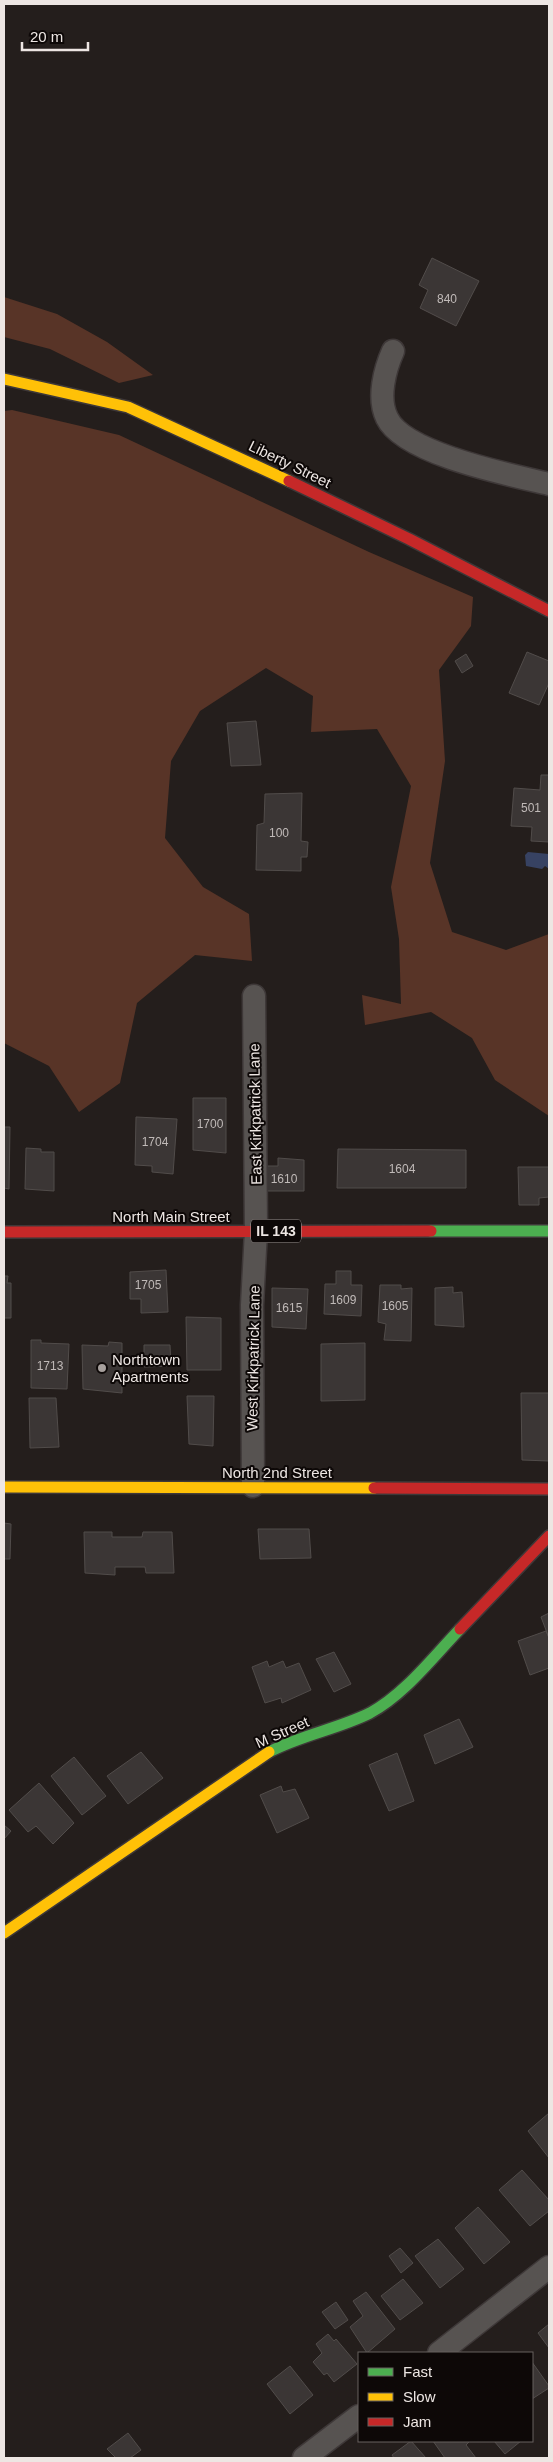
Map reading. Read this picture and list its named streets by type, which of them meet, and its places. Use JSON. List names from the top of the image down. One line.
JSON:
{"streets":{"street":["Liberty Street","East Kirkpatrick Lane","North Main Street","IL 143","West Kirkpatrick Lane","North 2nd Street","M Street"]},"crossings":[["East Kirkpatrick Lane","North Main Street"],["East Kirkpatrick Lane","West Kirkpatrick Lane"],["North Main Street","West Kirkpatrick Lane"],["West Kirkpatrick Lane","North 2nd Street"]],"places":["Northtown Apartments"],"house_numbers":["840","501","100","1700","1704","1604","1610","1705","1609","1605","1615","1713"],"legend":["Fast","Slow","Jam"],"scale_bar":"20 m"}
